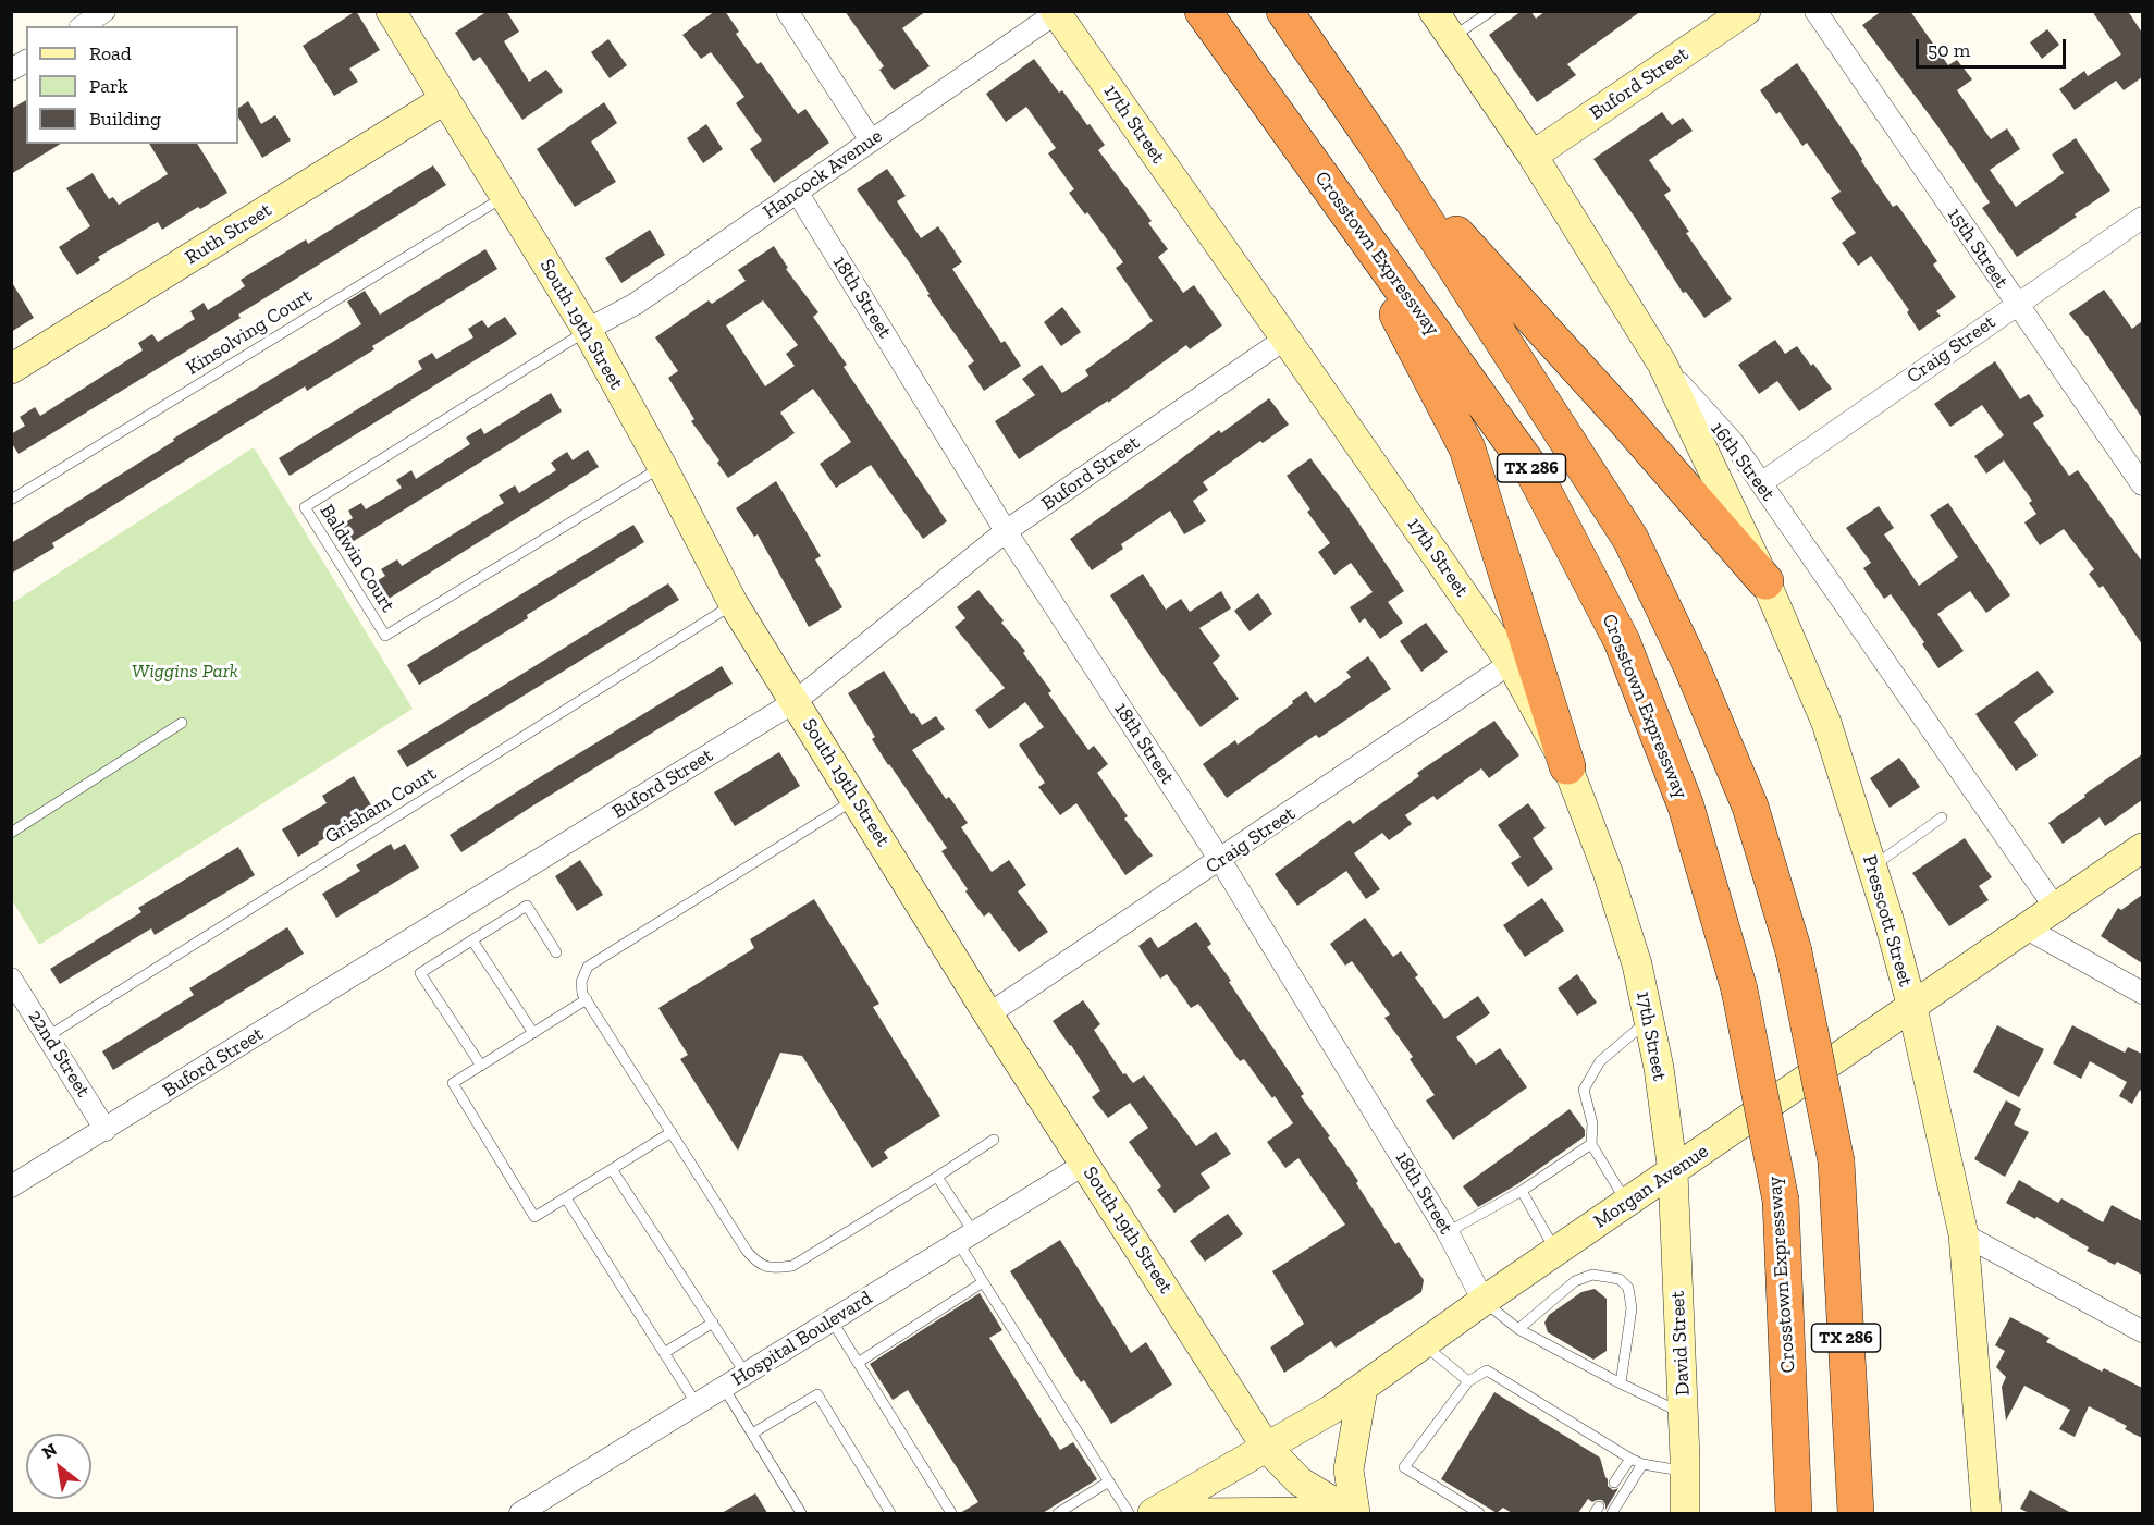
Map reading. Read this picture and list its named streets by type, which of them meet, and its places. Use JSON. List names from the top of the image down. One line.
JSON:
{"streets":{"highway":["Crosstown Expressway","TX 286"],"main road":["Buford Street","17th Street","Ruth Street","South 19th Street","16th Street","Presscott Street","Morgan Avenue","David Street"],"street":["Hancock Avenue","15th Street","18th Street","Craig Street","22nd Street","Hospital Boulevard"],"lane":["Kinsolving Court","Baldwin Court","Grisham Court"]},"crossings":[["Buford Street","17th Street"],["Buford Street","18th Street"],["Buford Street","South 19th Street"],["Buford Street","16th Street"],["Buford Street","22nd Street"],["17th Street","Hancock Avenue"],["17th Street","Craig Street"],["17th Street","Morgan Avenue"],["17th Street","David Street"],["Hancock Avenue","18th Street"],["Hancock Avenue","South 19th Street"],["Hancock Avenue","Baldwin Court"],["Ruth Street","South 19th Street"],["15th Street","Craig Street"],["18th Street","Craig Street"],["18th Street","Morgan Avenue"],["South 19th Street","Kinsolving Court"],["South 19th Street","Craig Street"],["South 19th Street","Baldwin Court"],["South 19th Street","Grisham Court"],["South 19th Street","Morgan Avenue"],["South 19th Street","Hospital Boulevard"],["Craig Street","16th Street"],["16th Street","Presscott Street"],["16th Street","Morgan Avenue"],["Grisham Court","22nd Street"],["Presscott Street","Morgan Avenue"],["Morgan Avenue","David Street"]],"parks":["Wiggins Park"],"legend":["Road","Park","Building"],"scale_bar":"50 m","north":"top left"}
